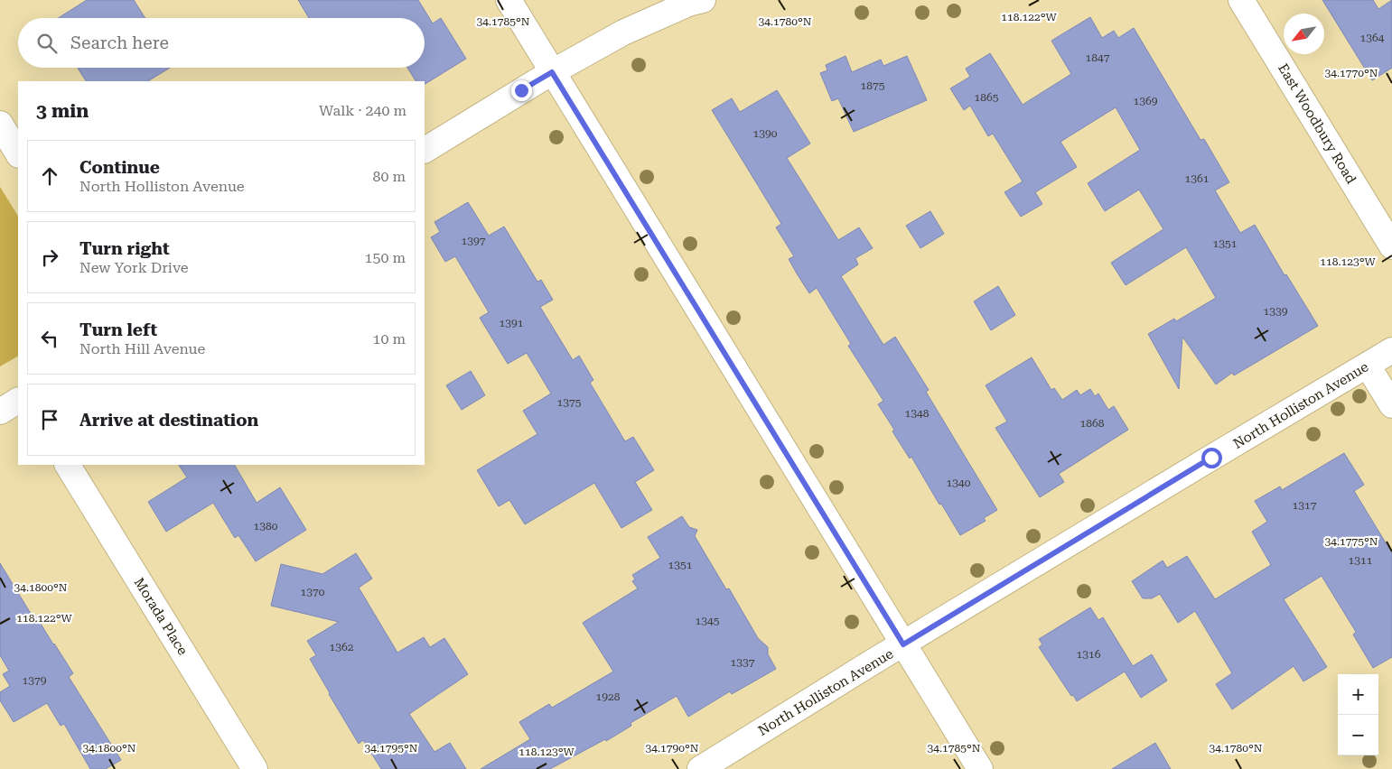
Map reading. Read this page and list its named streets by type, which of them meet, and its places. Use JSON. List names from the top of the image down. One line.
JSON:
{"streets":{"street":["East Woodbury Road","North Holliston Avenue","Morada Place"]},"house_numbers":["1364","1847","1875","1865","1369","1390","1361","1397","1351","1339","1391","1375","1348","1868","1340","1317","1380","1311","1351","1370","1345","1362","1316","1337","1379","1928"],"north":"bottom left","page":{"search":"Search here","heading":["3 min","Walk · 240 m"],"list":[["Continue","North Holliston Avenue","80 m"],["Turn right","New York Drive","150 m"],["Turn left","North Hill Avenue","10 m"],"Arrive at destination"],"map_buttons":["+","−"]},"coordinates":["118.122°W","34.1785°N","34.1780°N","34.1770°N","118.123°W","34.1775°N","34.1800°N","34.1795°N","34.1790°N"]}
